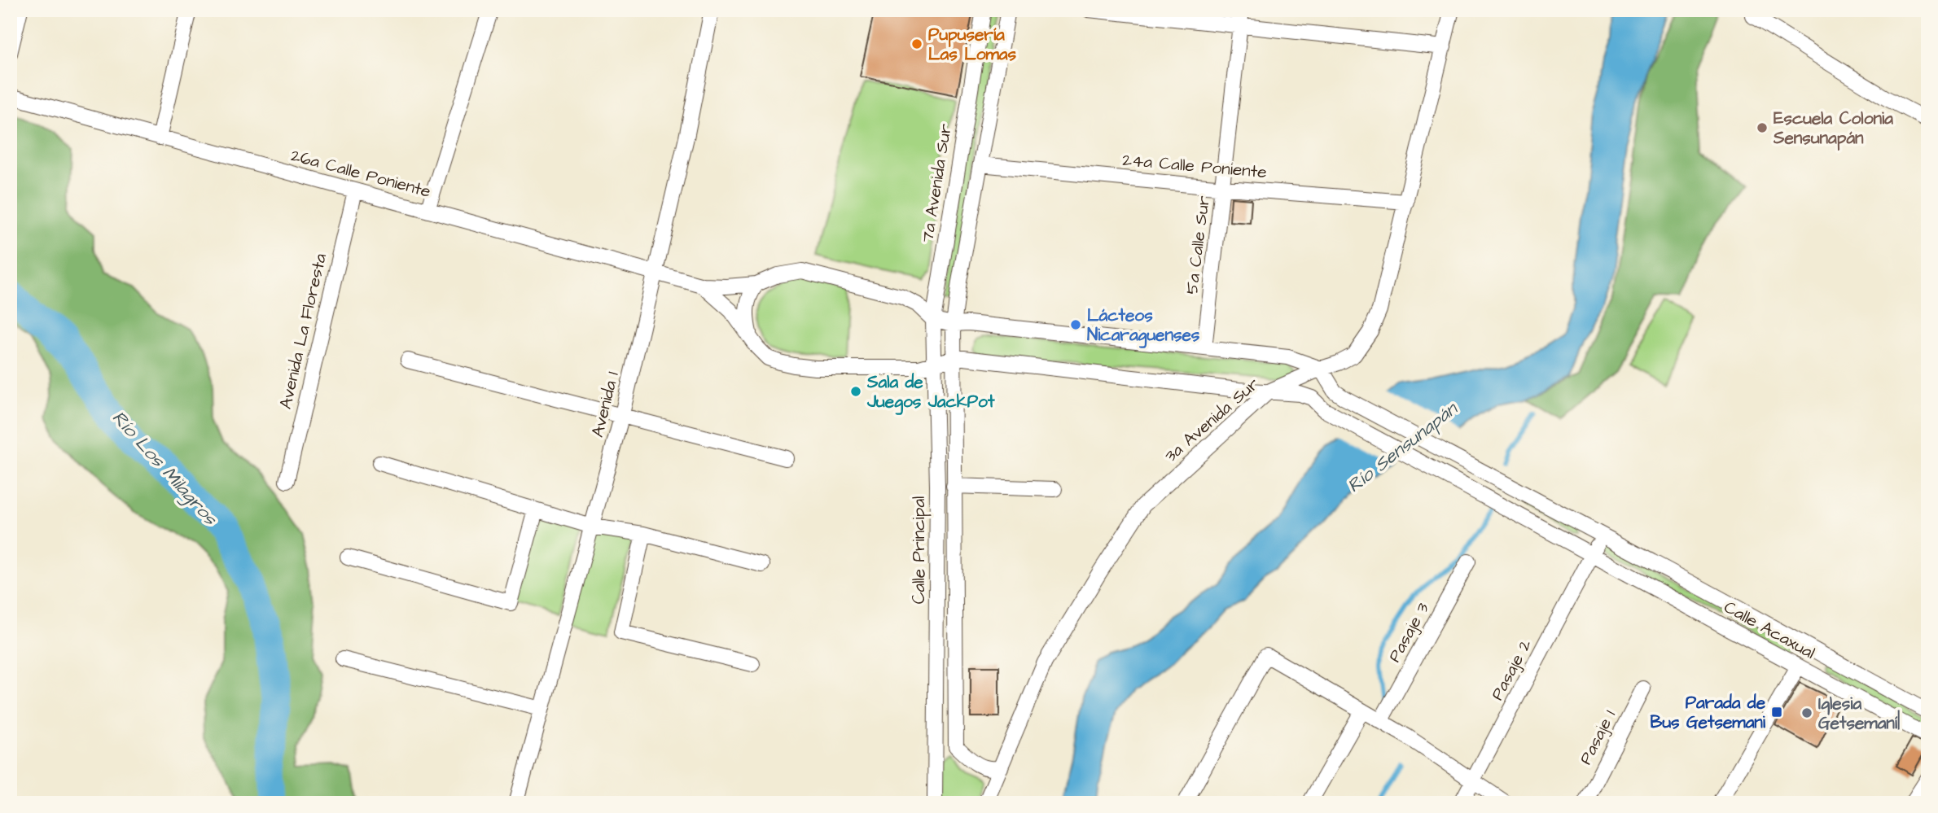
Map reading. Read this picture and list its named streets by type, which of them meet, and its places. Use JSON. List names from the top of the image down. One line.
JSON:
{"streets":{"street":["24a Calle Poniente","26a Calle Poniente","7a Avenida Sur","5a Calle Sur","Avenida La Floresta","Avenida 1","3a Avenida Sur","Calle Principal","Calle Acaxual","Pasaje 3","Pasaje 2","Pasaje 1"]},"crossings":[["24a Calle Poniente","5a Calle Sur"],["24a Calle Poniente","3a Avenida Sur"],["26a Calle Poniente","7a Avenida Sur"],["26a Calle Poniente","5a Calle Sur"],["26a Calle Poniente","Avenida La Floresta"],["26a Calle Poniente","Avenida 1"],["26a Calle Poniente","3a Avenida Sur"],["26a Calle Poniente","Calle Principal"],["26a Calle Poniente","Calle Acaxual"],["7a Avenida Sur","Calle Principal"],["3a Avenida Sur","Calle Acaxual"],["Calle Acaxual","Pasaje 2"]],"water":["Río Sensunapán","Río Los Milagros"],"places":{"other":["Pupusería Las Lomas","Escuela Colonia Sensunapán","Lácteos Nicaraguenses","Sala de Juegos JackPot","Iglesia Getsemaní|"],"transit":["Parada de Bus Getsemani"]}}
